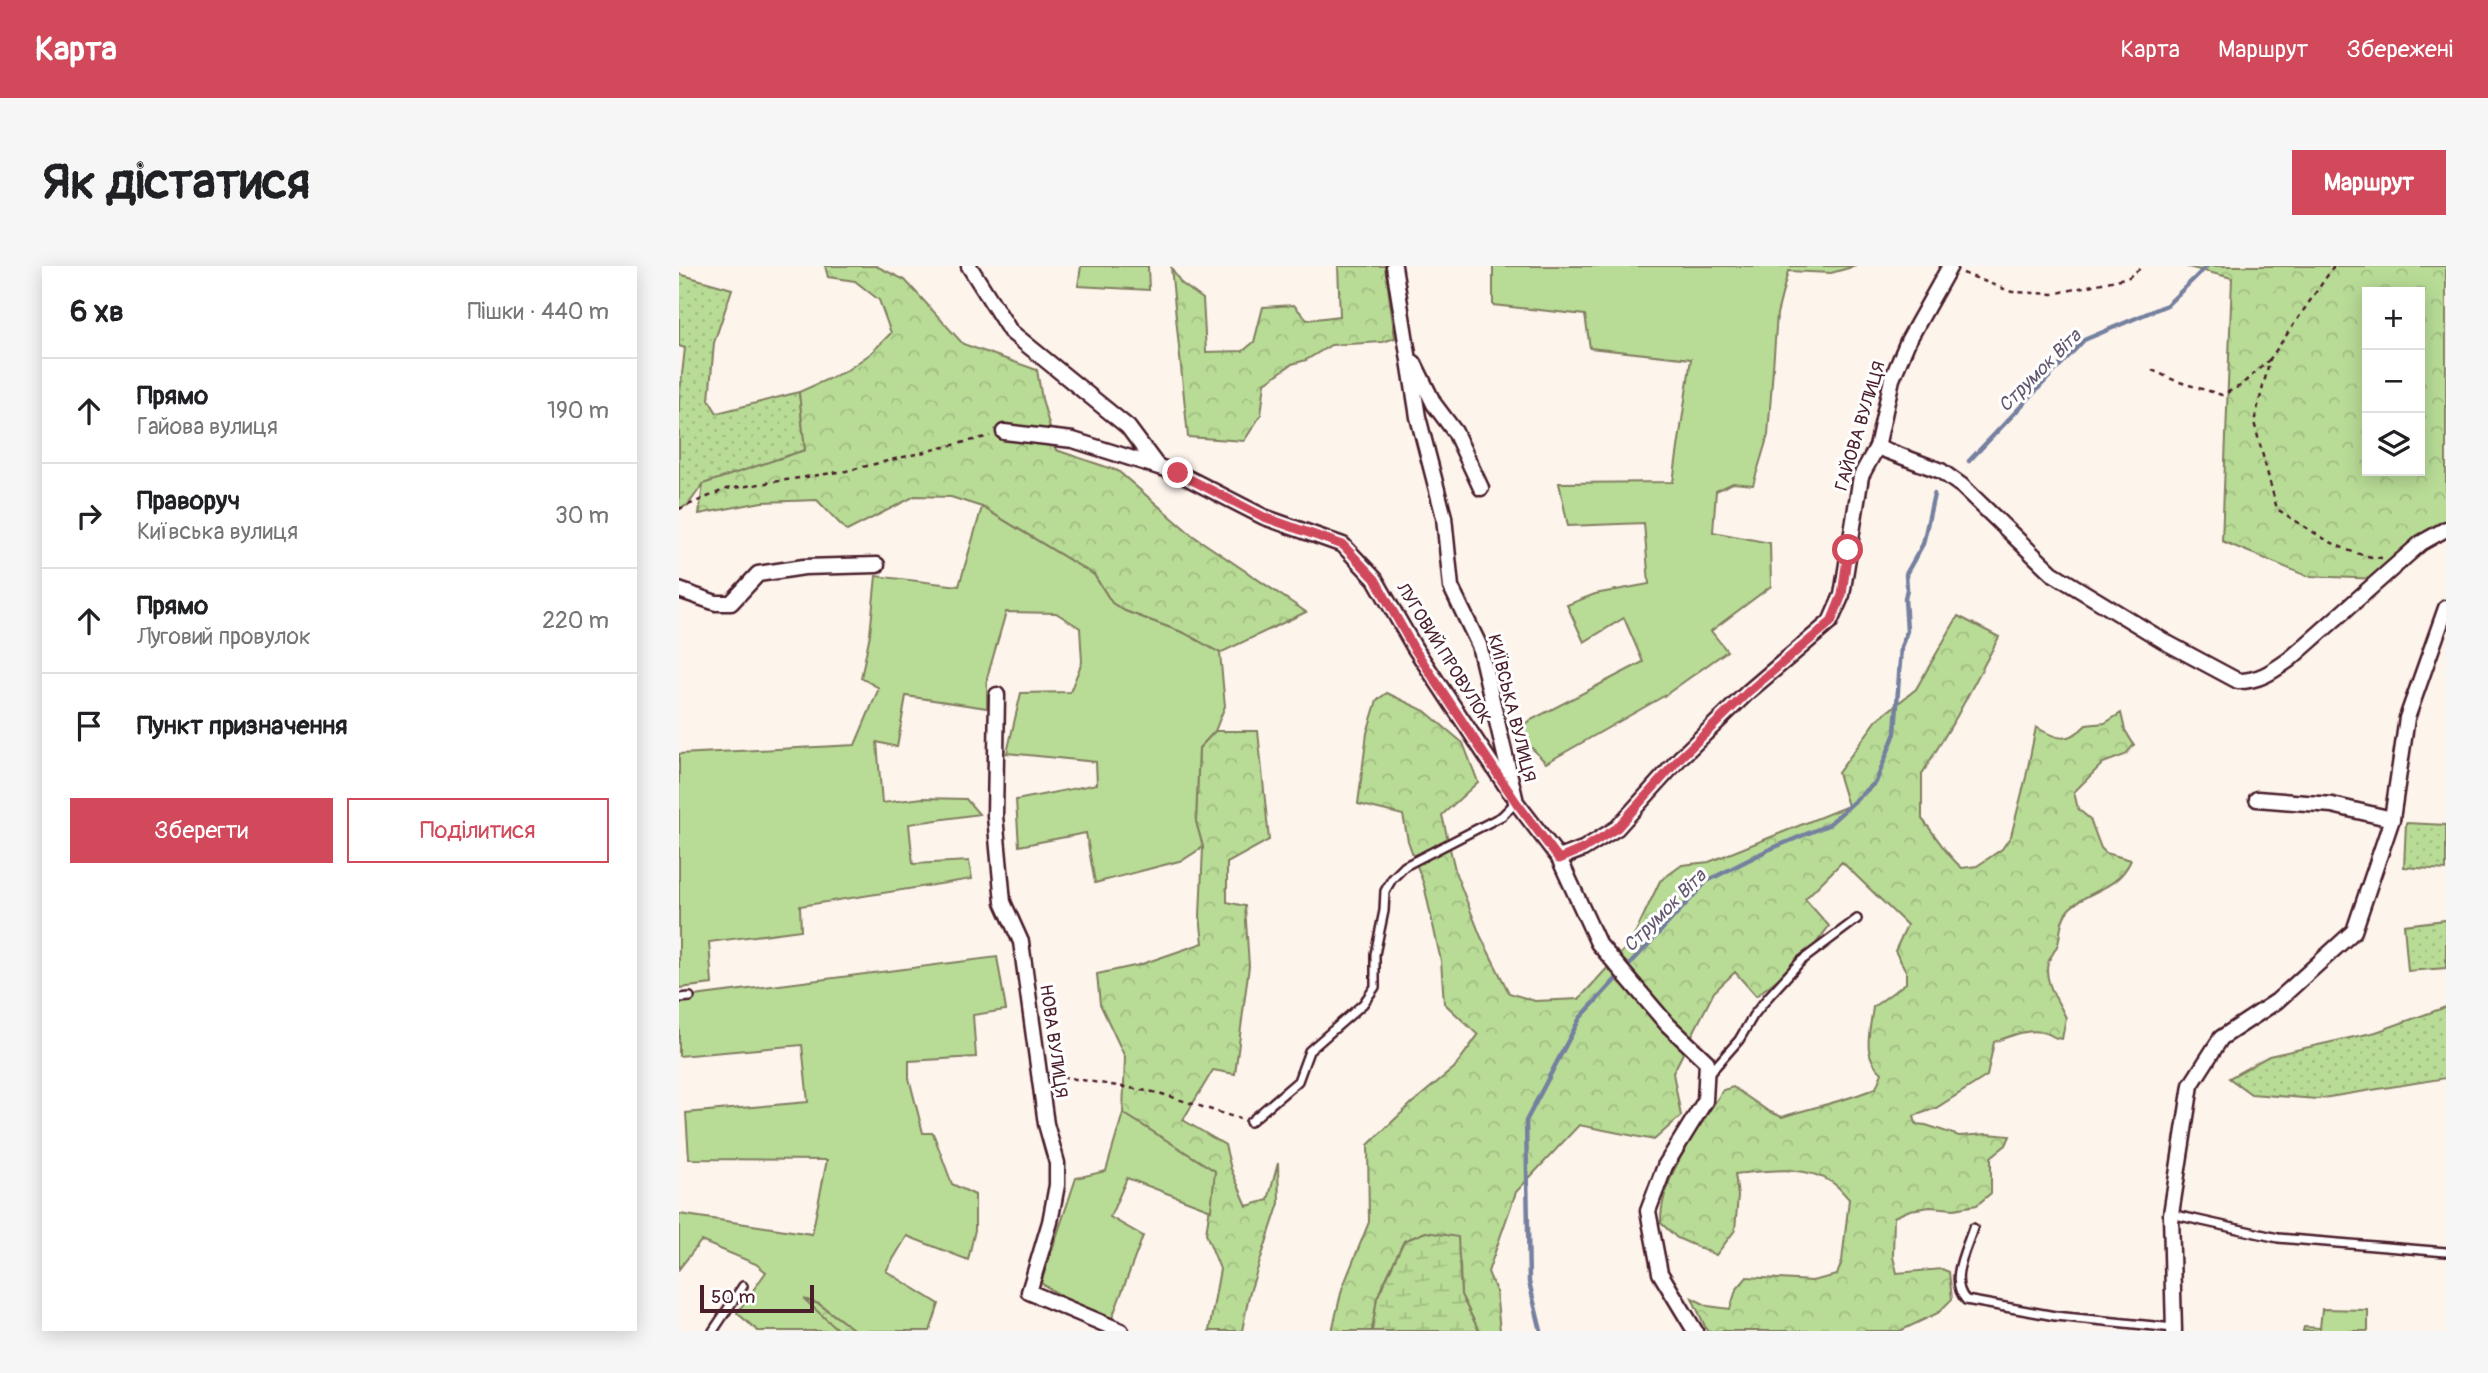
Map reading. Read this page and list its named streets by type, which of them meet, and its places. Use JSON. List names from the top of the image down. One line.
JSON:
{"streets":{"street":["ГАЙОВА ВУЛИЦЯ","ЛУГОВИЙ ПРОВУЛОК","КИЇВСЬКА ВУЛИЦЯ","НОВА ВУЛИЦЯ"]},"crossings":[["ГАЙОВА ВУЛИЦЯ","КИЇВСЬКА ВУЛИЦЯ"],["ЛУГОВИЙ ПРОВУЛОК","КИЇВСЬКА ВУЛИЦЯ"]],"water":["Струмок Віта"],"scale_bar":"50 m","page":{"header":"Карта","nav":["Карта","Маршрут","Збережені"],"buttons":["Маршрут",["Зберегти","Поділитися"]],"title":"Як дістатися","heading":["6 хв","Пішки · 440 m"],"map_buttons":["+","−"],"list":[["Прямо","Гайова вулиця","190 m"],["Праворуч","Київська вулиця","30 m"],["Прямо","Луговий провулок","220 m"],"Пункт призначення"],"scale":"50 m"}}
